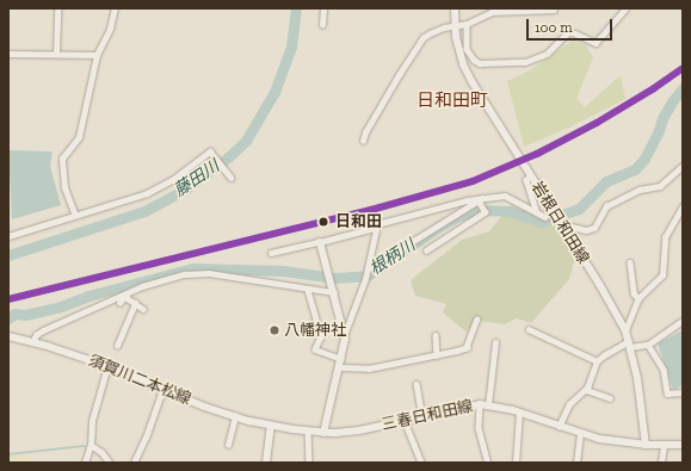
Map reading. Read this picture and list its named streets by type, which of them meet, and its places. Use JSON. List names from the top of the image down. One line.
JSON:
{"streets":{"main road":["岩根日和田線","須賀川二本松線","三春日和田線"]},"crossings":[["岩根日和田線","三春日和田線"],["須賀川二本松線","三春日和田線"]],"districts":["日和田町"],"water":["藤田川","根柄川"],"places":["日和田","八幡神社"],"scale_bar":"100 m"}
